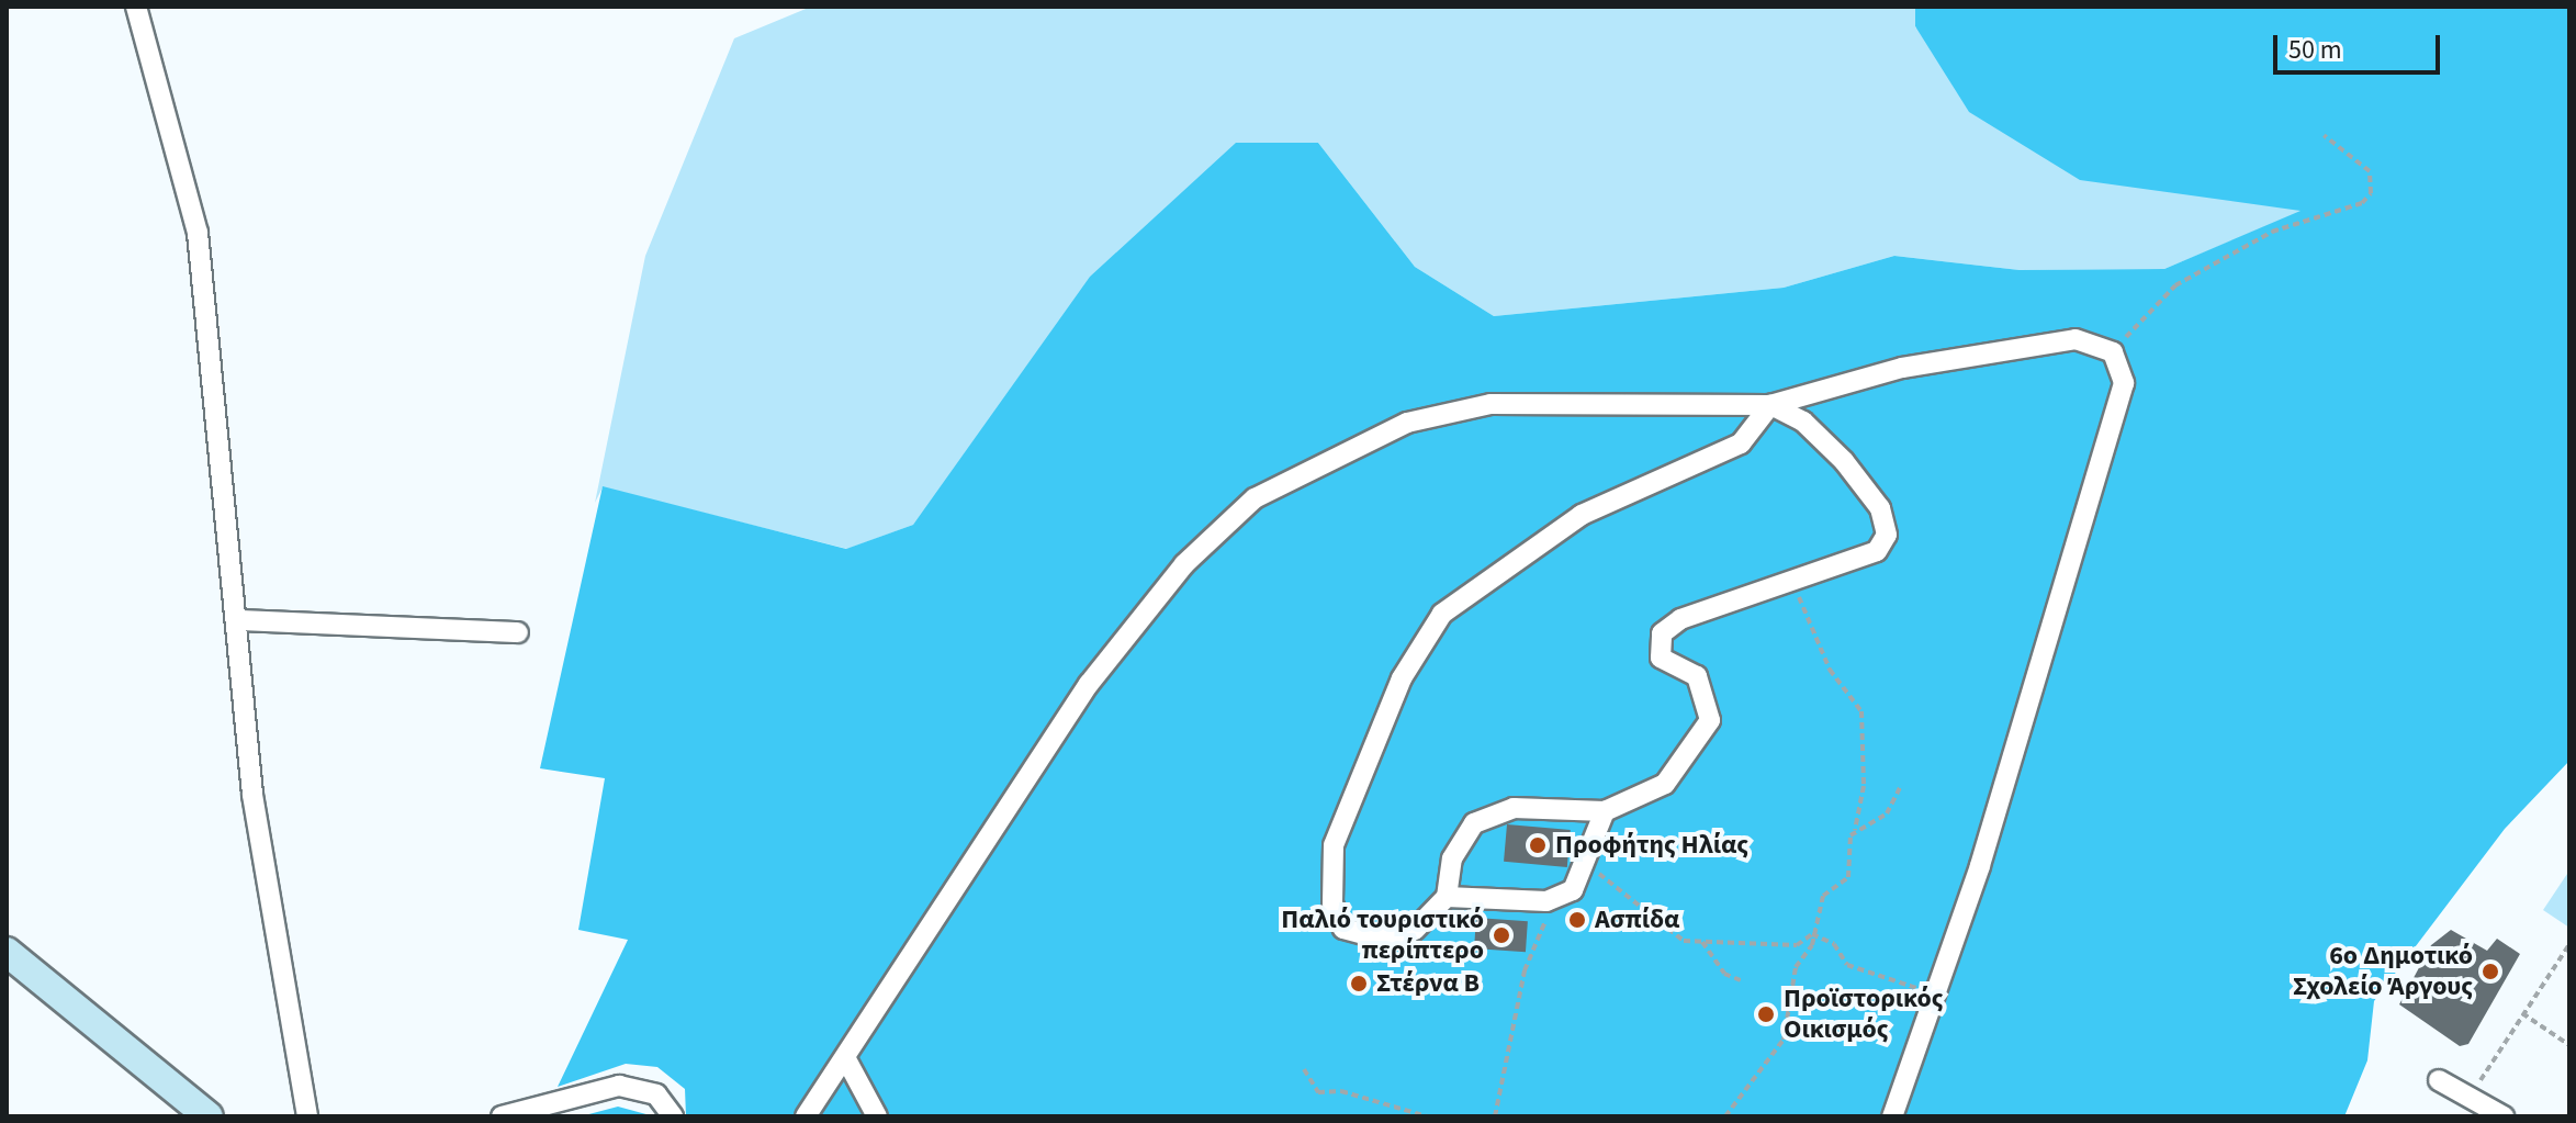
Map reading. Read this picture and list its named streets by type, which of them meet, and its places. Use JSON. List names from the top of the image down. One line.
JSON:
{"places":["Προφήτης Ηλίας","Ασπίδα","Παλιό τουριστικό περίπτερο","6ο Δημοτικό Σχολείο Άργους","Στέρνα Β","Προϊστορικός Οικισμός"],"scale_bar":"50 m"}
